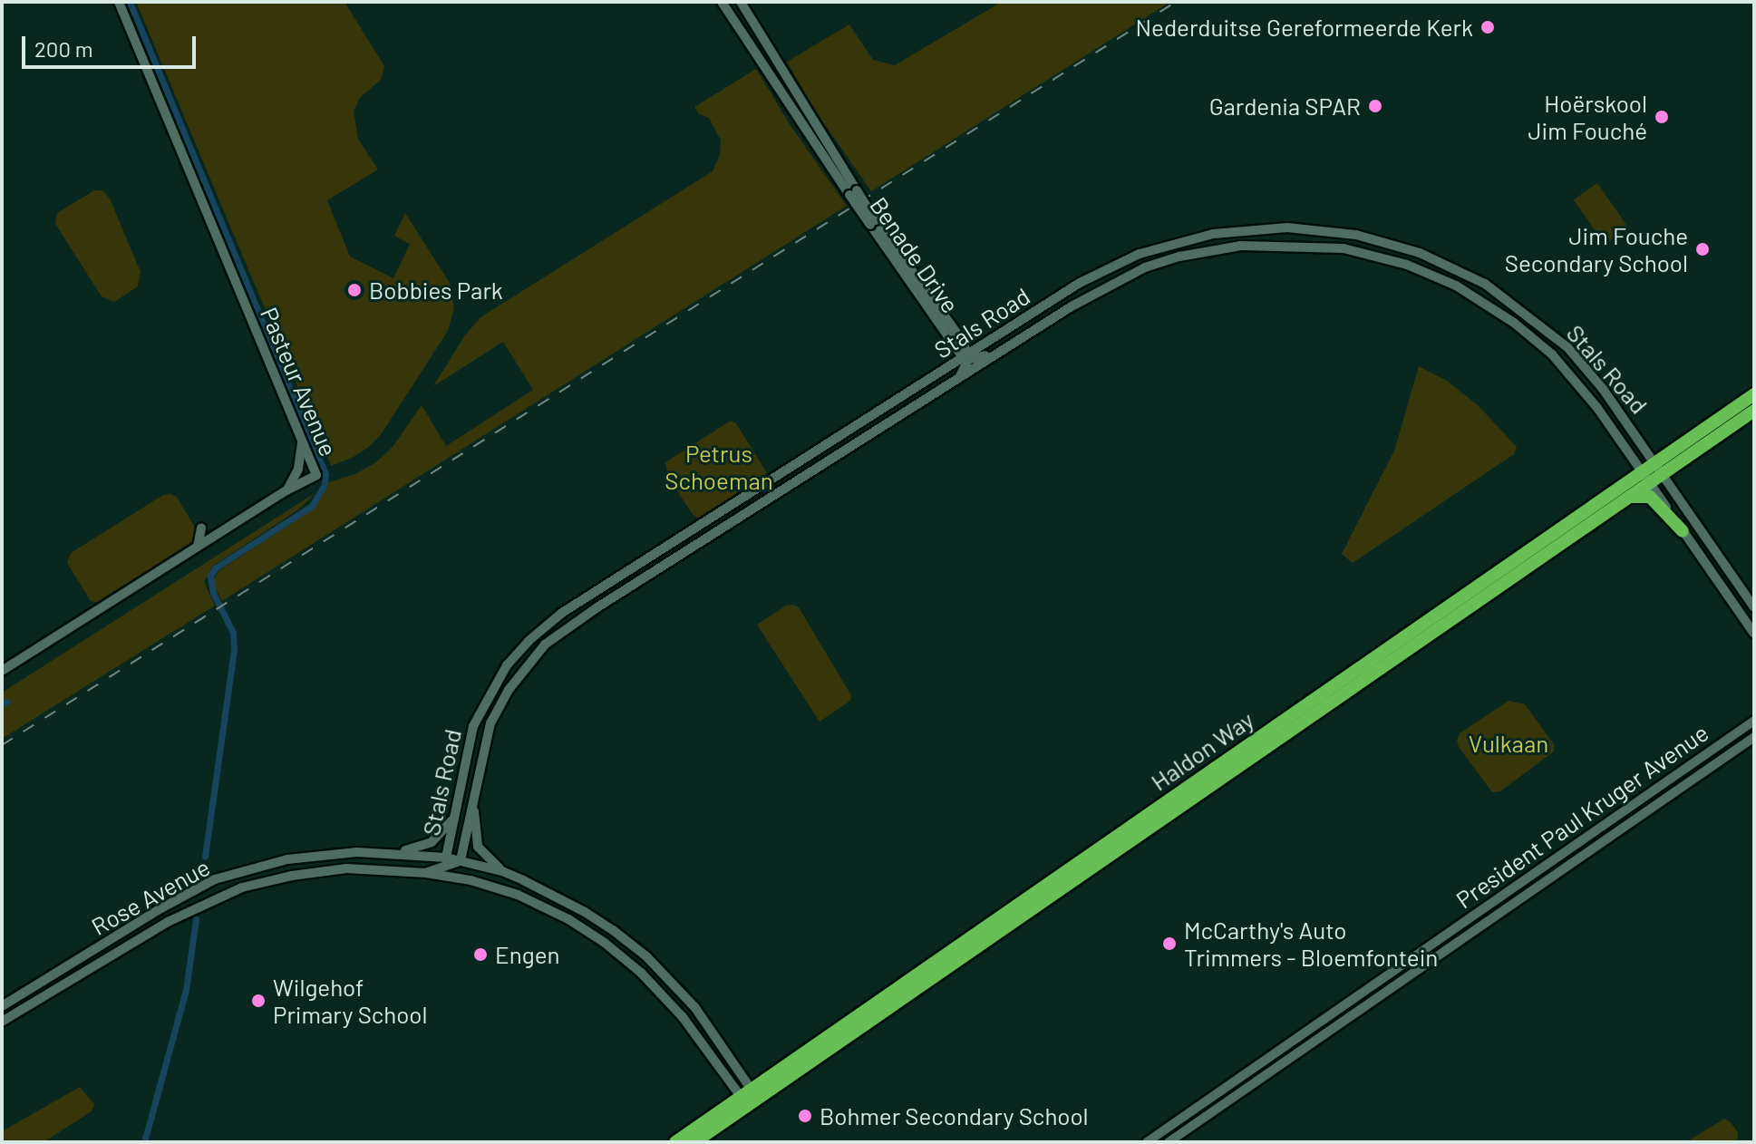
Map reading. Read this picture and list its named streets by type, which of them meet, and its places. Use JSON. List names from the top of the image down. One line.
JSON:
{"streets":{"highway":["Haldon Way"],"street":["Benade Drive","Stals Road","Pasteur Avenue","President Paul Kruger Avenue","Rose Avenue"]},"crossings":[["Benade Drive","Stals Road"],["Stals Road","Haldon Way"],["Stals Road","Rose Avenue"],["Haldon Way","Rose Avenue"]],"parks":["Petrus Schoeman","Vulkaan"],"places":["Nederduitse Gereformeerde Kerk","Gardenia SPAR","Hoërskool Jim Fouché","Jim Fouche Secondary School","Bobbies Park","McCarthy's Auto Trimmers - Bloemfontein","Engen","Wilgehof Primary School","Bohmer Secondary School"],"scale_bar":"200 m"}
